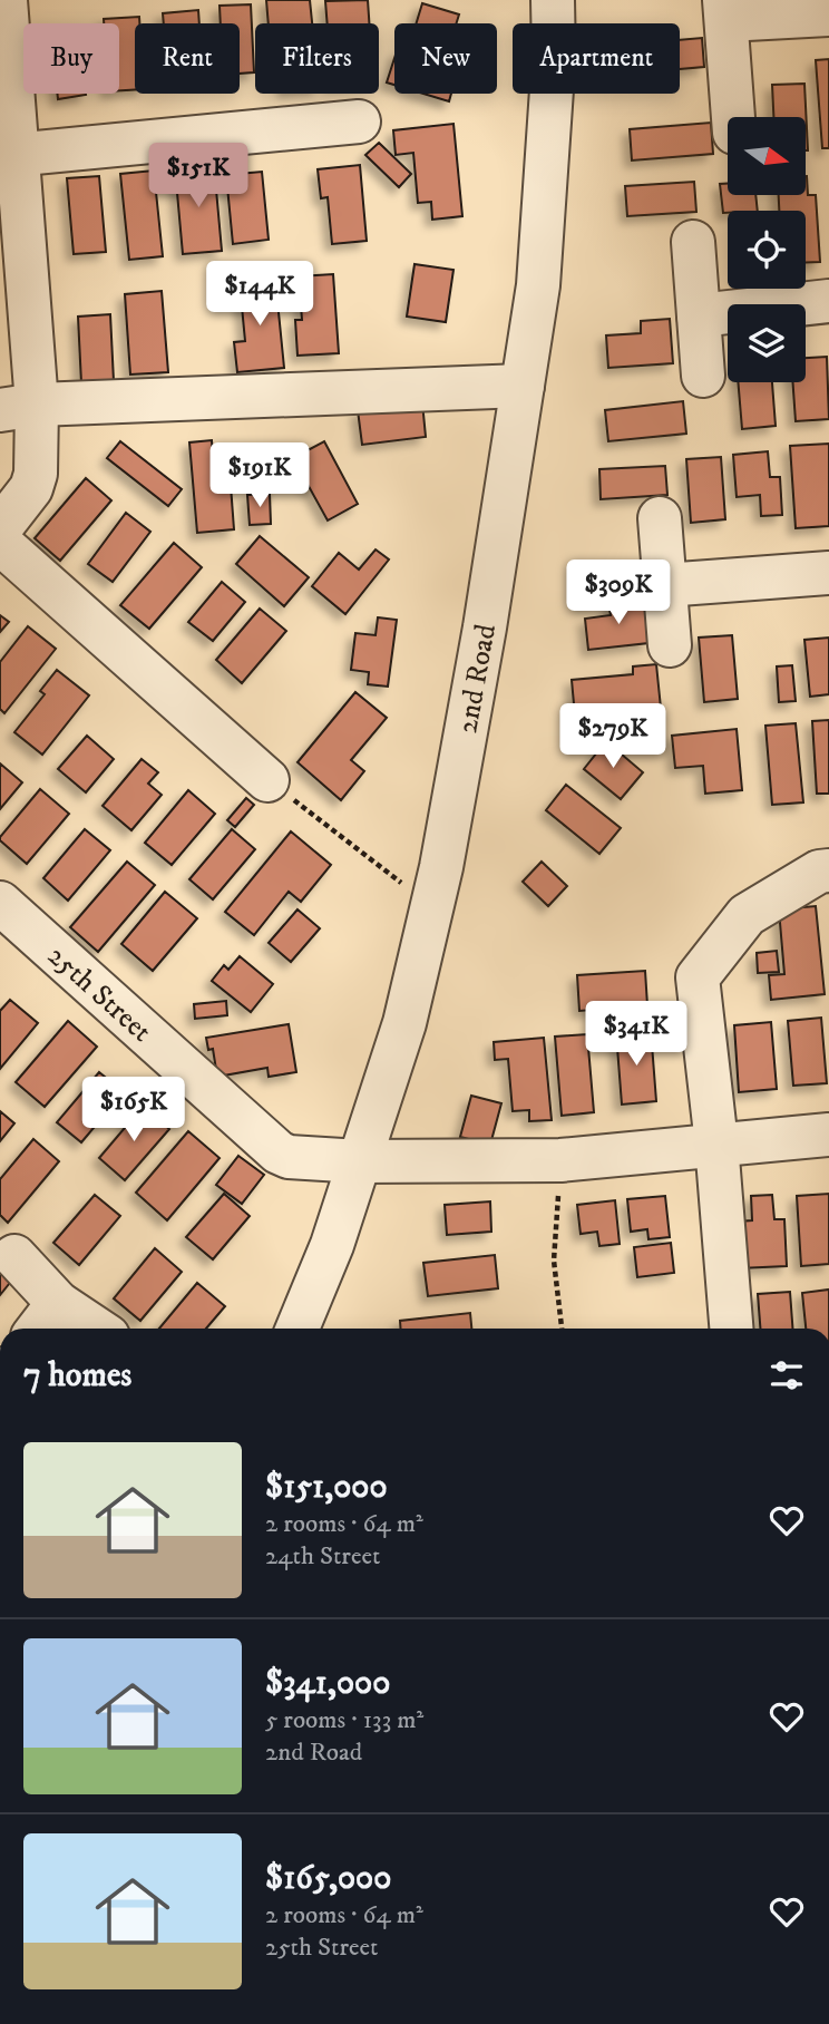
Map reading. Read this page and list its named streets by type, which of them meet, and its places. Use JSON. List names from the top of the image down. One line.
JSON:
{"streets":{"street":["2nd Road","25th Street"]},"crossings":[["2nd Road","25th Street"]],"north":"right","page":{"chip":["Buy","Rent","Filters","New","Apartment"],"price":["$151K","$144K","$191K","$309K","$279K","$341K","$165K"],"heading":"7 homes","list":[{"name":"$151,000","note":"2 rooms · 64 m² · 24th Street"},{"name":"$341,000","note":"5 rooms · 133 m² · 2nd Road"},{"name":"$165,000","note":"2 rooms · 64 m² · 25th Street"}]}}
